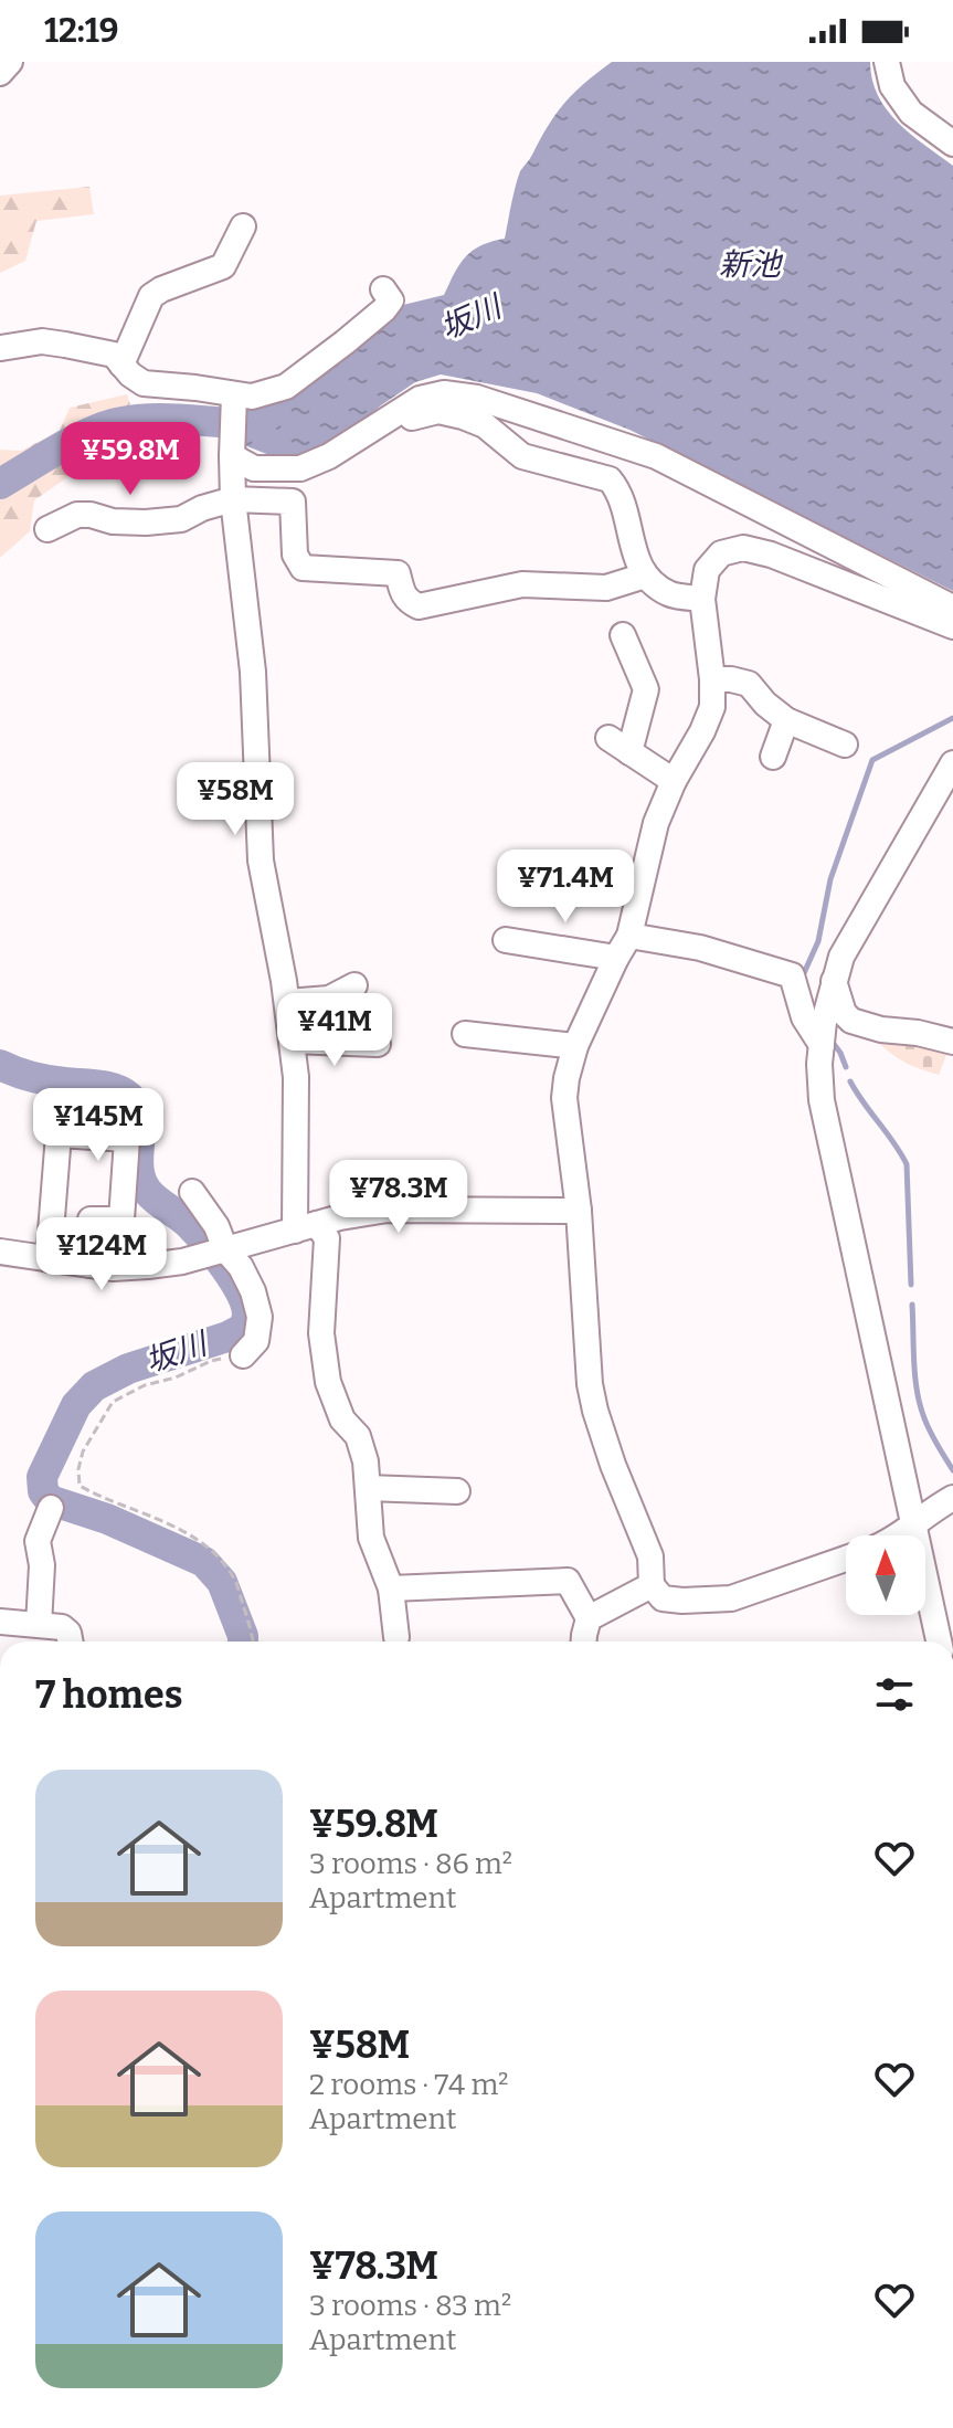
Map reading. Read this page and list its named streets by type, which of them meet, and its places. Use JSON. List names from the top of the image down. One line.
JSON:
{"water":["新池","坂川"],"north":"top","page":{"status":"12:19","price":["¥59.8M","¥58M","¥71.4M","¥41M","¥145M","¥78.3M","¥124M"],"heading":"7 homes","list":[{"name":"¥59.8M","note":"3 rooms · 86 m² · Apartment"},{"name":"¥58M","note":"2 rooms · 74 m² · Apartment"},{"name":"¥78.3M","note":"3 rooms · 83 m² · Apartment"}]}}
